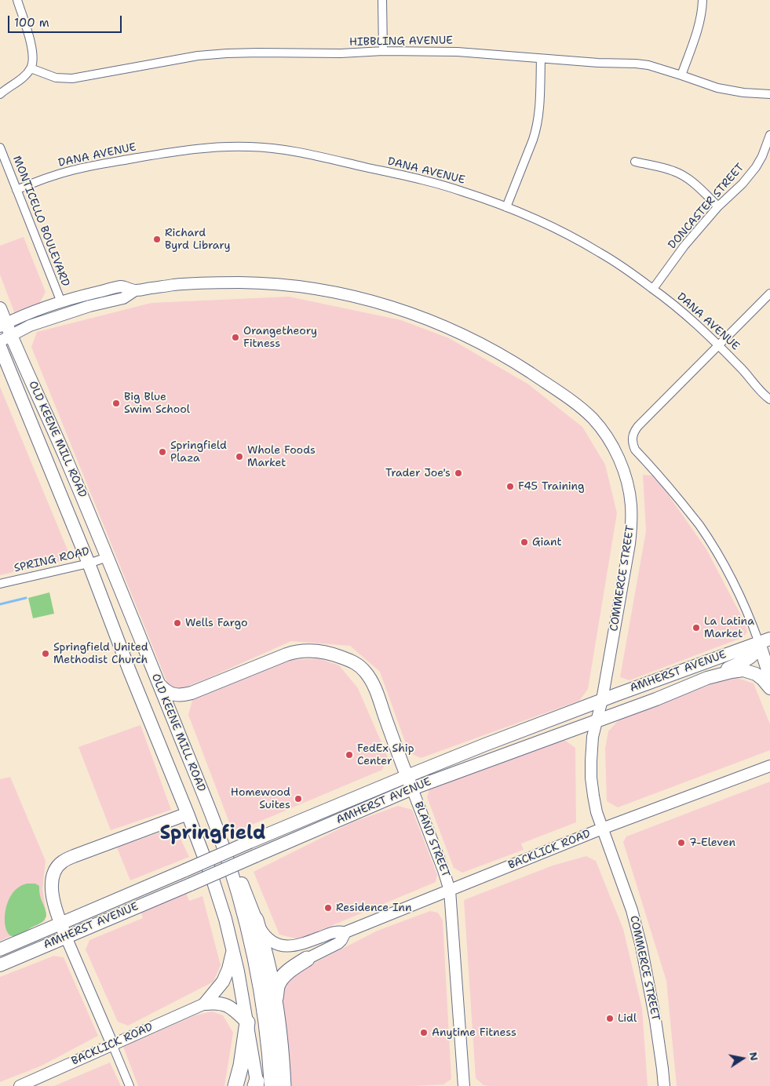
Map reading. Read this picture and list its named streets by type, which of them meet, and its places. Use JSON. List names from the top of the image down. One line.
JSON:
{"streets":{"main road":["OLD KEENE MILL ROAD","COMMERCE STREET","AMHERST AVENUE","BLAND STREET","BACKLICK ROAD"],"street":["HIBBLING AVENUE","DANA AVENUE","DONCASTER STREET","MONTICELLO BOULEVARD","SPRING ROAD"]},"crossings":[["DANA AVENUE","DONCASTER STREET"],["DANA AVENUE","MONTICELLO BOULEVARD"],["MONTICELLO BOULEVARD","COMMERCE STREET"],["OLD KEENE MILL ROAD","SPRING ROAD"],["OLD KEENE MILL ROAD","COMMERCE STREET"],["COMMERCE STREET","AMHERST AVENUE"],["COMMERCE STREET","BACKLICK ROAD"],["AMHERST AVENUE","BLAND STREET"],["BLAND STREET","BACKLICK ROAD"]],"districts":["Springfield"],"places":["Richard Byrd Library","Orangetheory Fitness","Big Blue Swim School","Springfield Plaza","Whole Foods Market","Trader Joe's","F45 Training","Giant","Wells Fargo","La Latina Market","Springfield United Methodist Church","FedEx Ship Center","Homewood Suites","7-Eleven","Residence Inn","Lidl","Anytime Fitness"],"scale_bar":"100 m","north":"right"}
